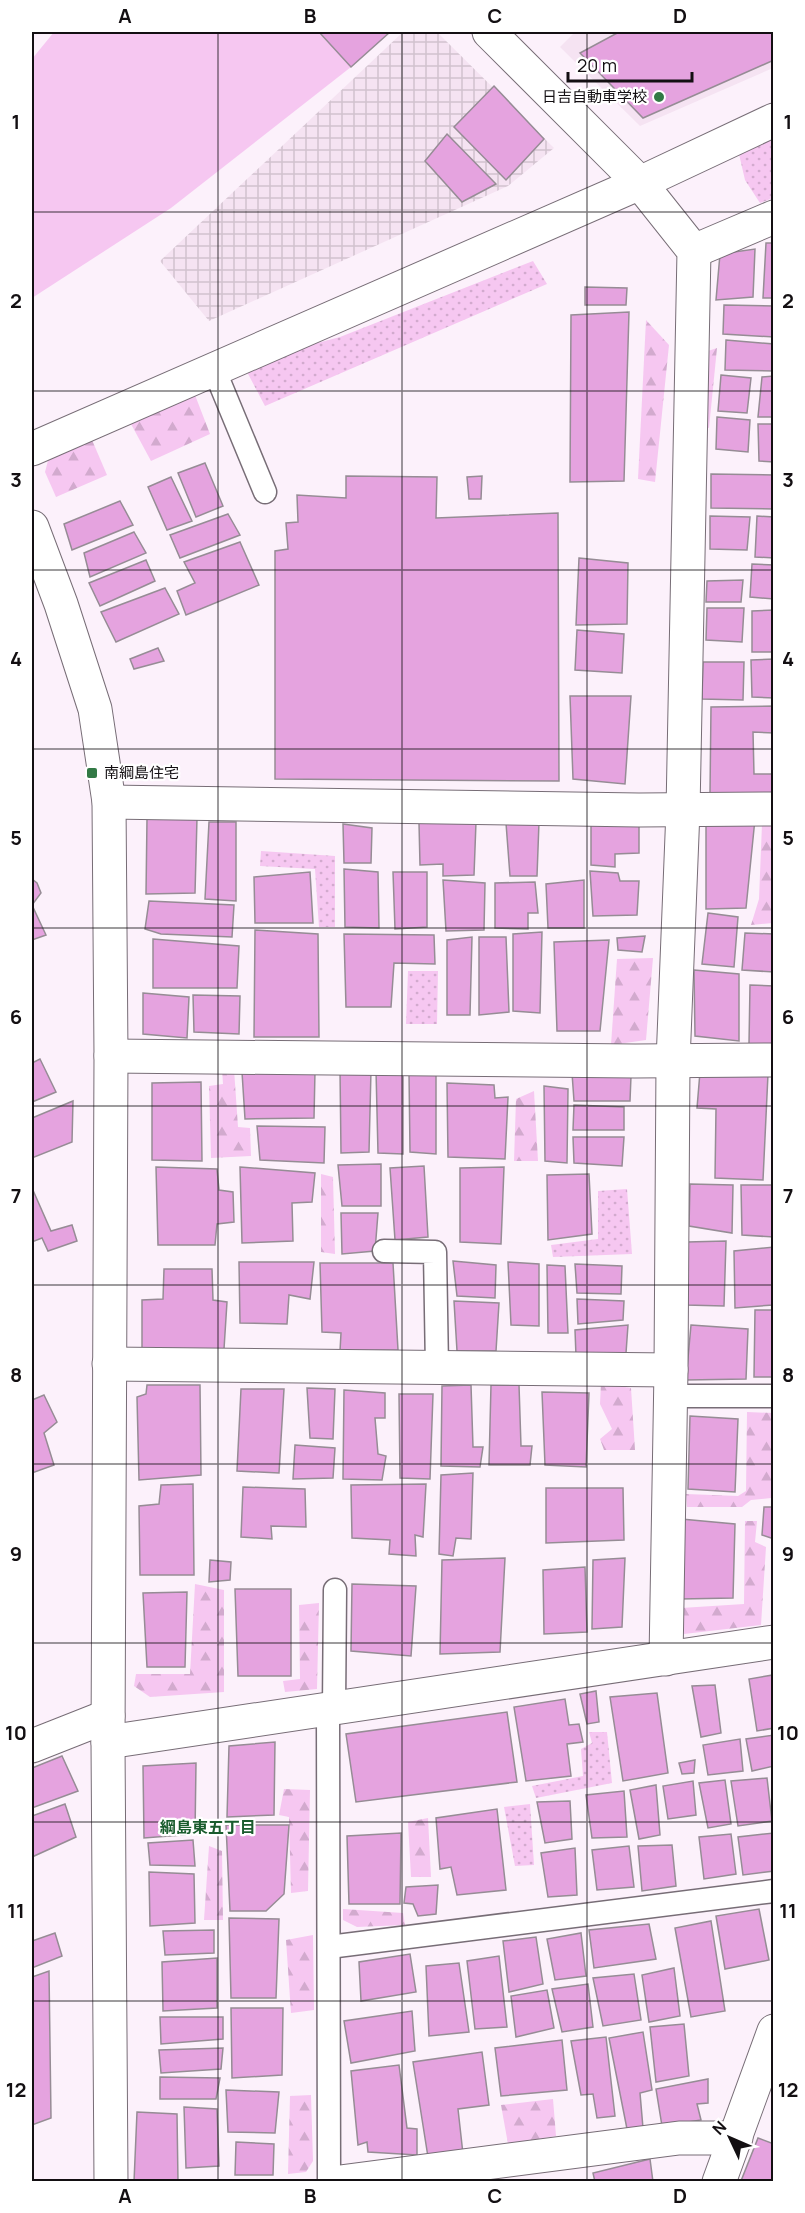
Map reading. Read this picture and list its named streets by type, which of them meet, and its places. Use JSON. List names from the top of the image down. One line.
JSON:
{"districts":["綱島東五丁目"],"places":{"other":["日吉自動車学校"],"transit":["南綱島住宅"]},"scale_bar":"20 m","north":"top left","grid":{"columns":["A","B","C","D"],"rows":["1","2","3","4","5","6","7","8","9","10","11","12"]}}
